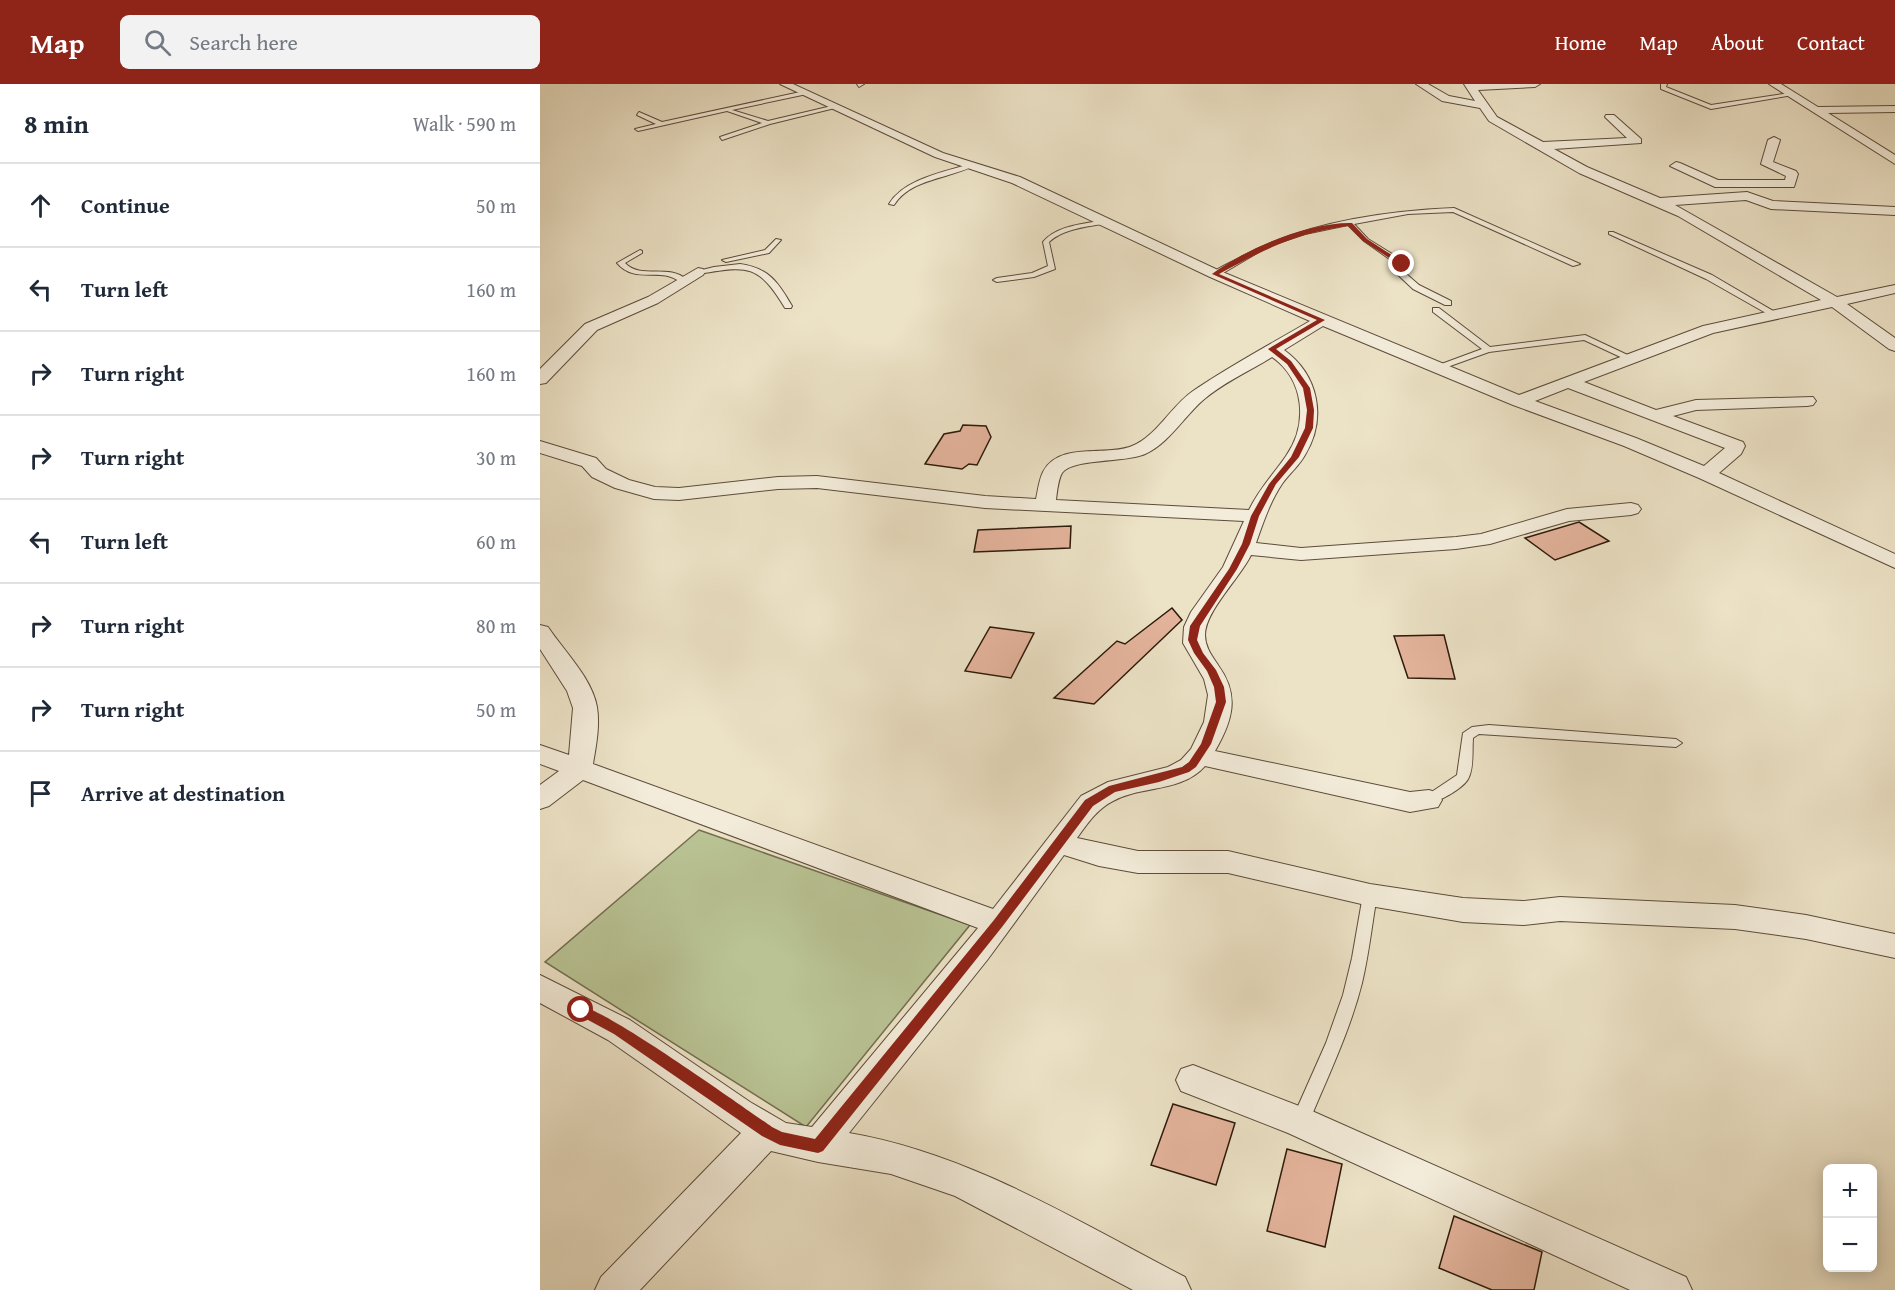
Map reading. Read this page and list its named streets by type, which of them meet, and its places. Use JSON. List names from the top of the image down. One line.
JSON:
{"page":{"header":"Map","search":"Search here","nav":["Home","Map","About","Contact"],"heading":["8 min","Walk · 590 m"],"list":[["Continue","50 m"],["Turn left","160 m"],["Turn right","160 m"],["Turn right","30 m"],["Turn left","60 m"],["Turn right","80 m"],["Turn right","50 m"],"Arrive at destination"],"map_buttons":["+","−"]}}
